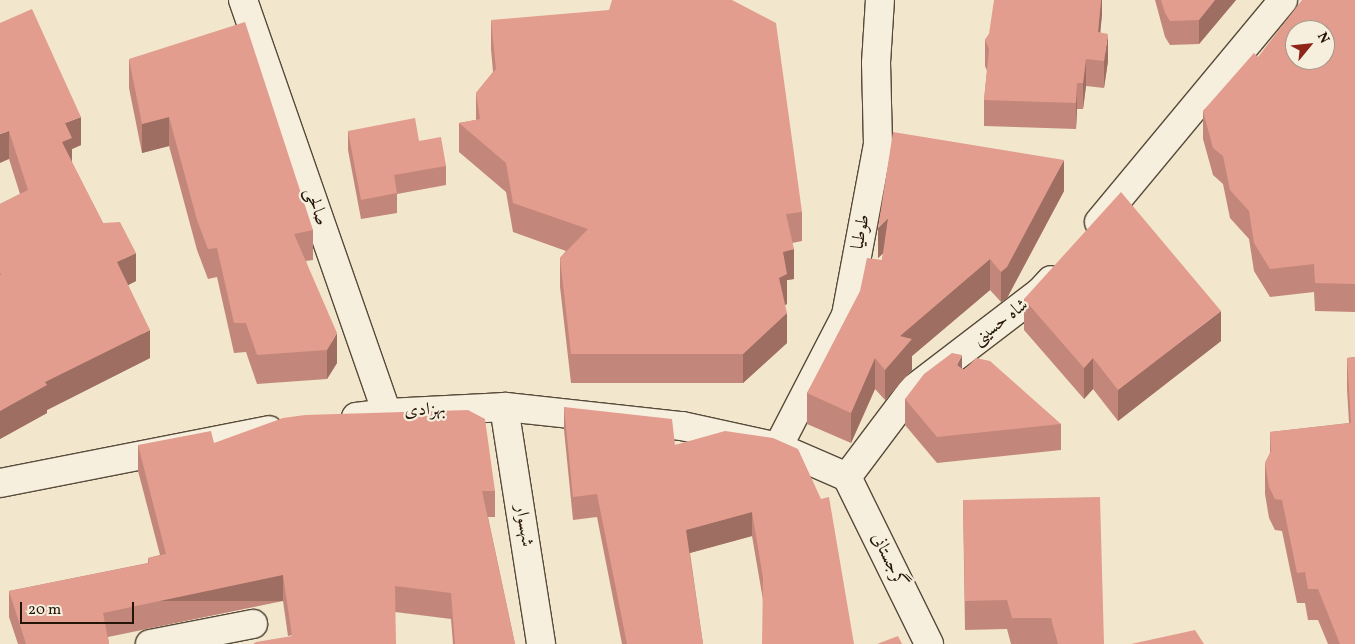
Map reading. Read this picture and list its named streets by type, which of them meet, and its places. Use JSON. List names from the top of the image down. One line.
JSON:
{"streets":{"street":["صالحی","طوطیا","شاه حسینی","بهزادی","شهسوار","گرجستانی"]},"crossings":[["صالحی","بهزادی"],["طوطیا","بهزادی"],["شاه حسینی","بهزادی"],["شاه حسینی","گرجستانی"],["بهزادی","شهسوار"],["بهزادی","گرجستانی"]],"scale_bar":"20 m","north":"top right"}
